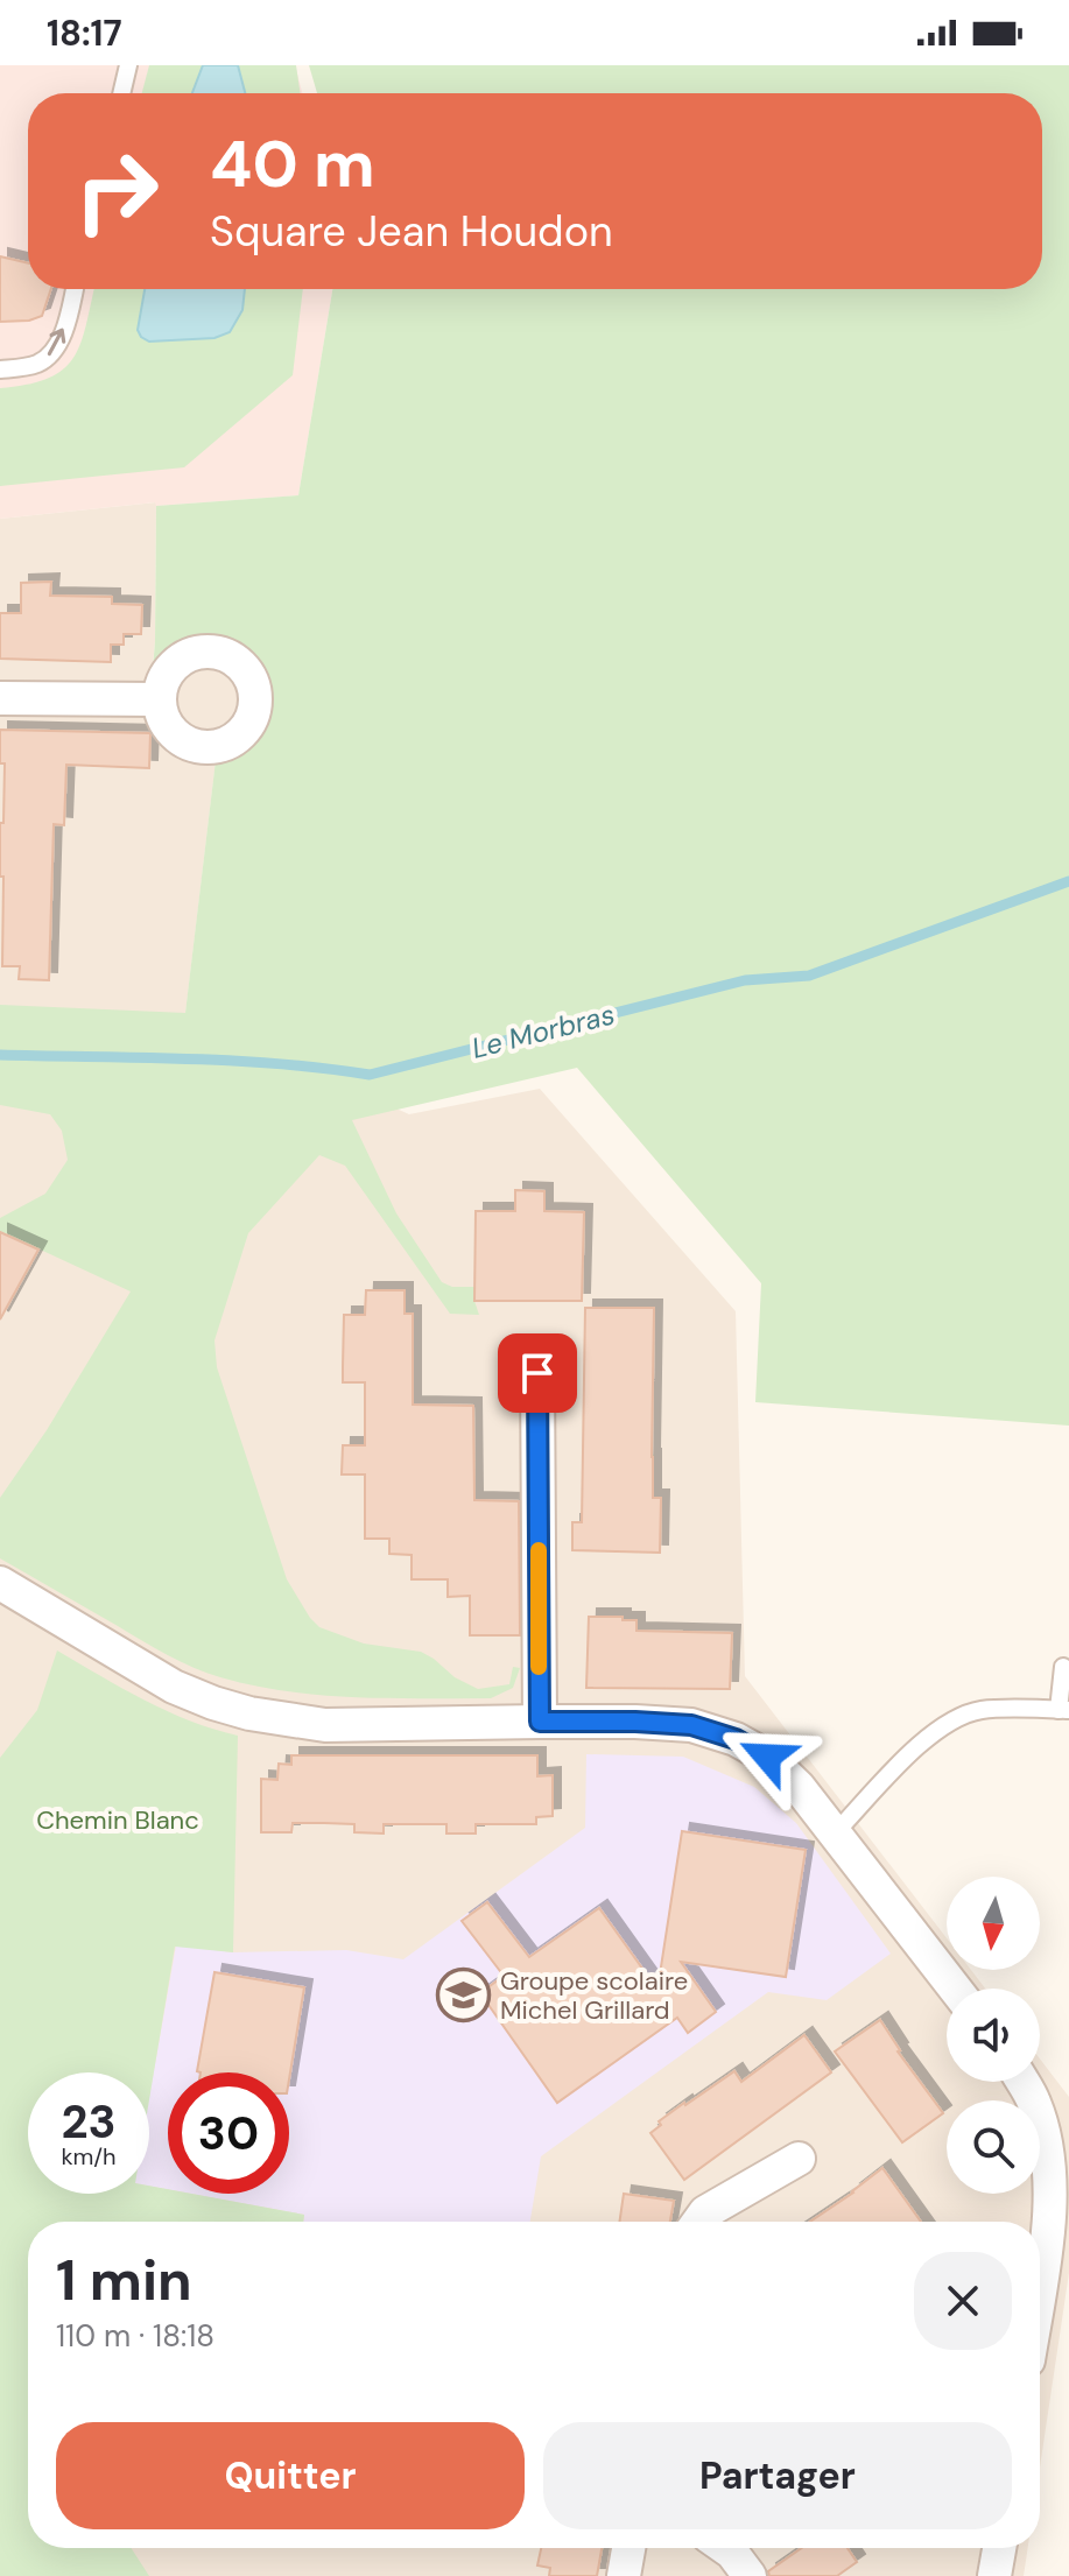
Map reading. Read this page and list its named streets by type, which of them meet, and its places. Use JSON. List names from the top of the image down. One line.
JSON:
{"water":["Le Morbras"],"parks":["Chemin Blanc"],"places":{"school or university":["Groupe scolaire Michel Grillard"]},"north":"bottom","page":{"status":"18:17","turn":["40 m","Square Jean Houdon"],"speed":"23 km/h","limit":"30","heading":["1 min","110 m · 18:18"],"buttons":["Quitter","Partager"]}}
